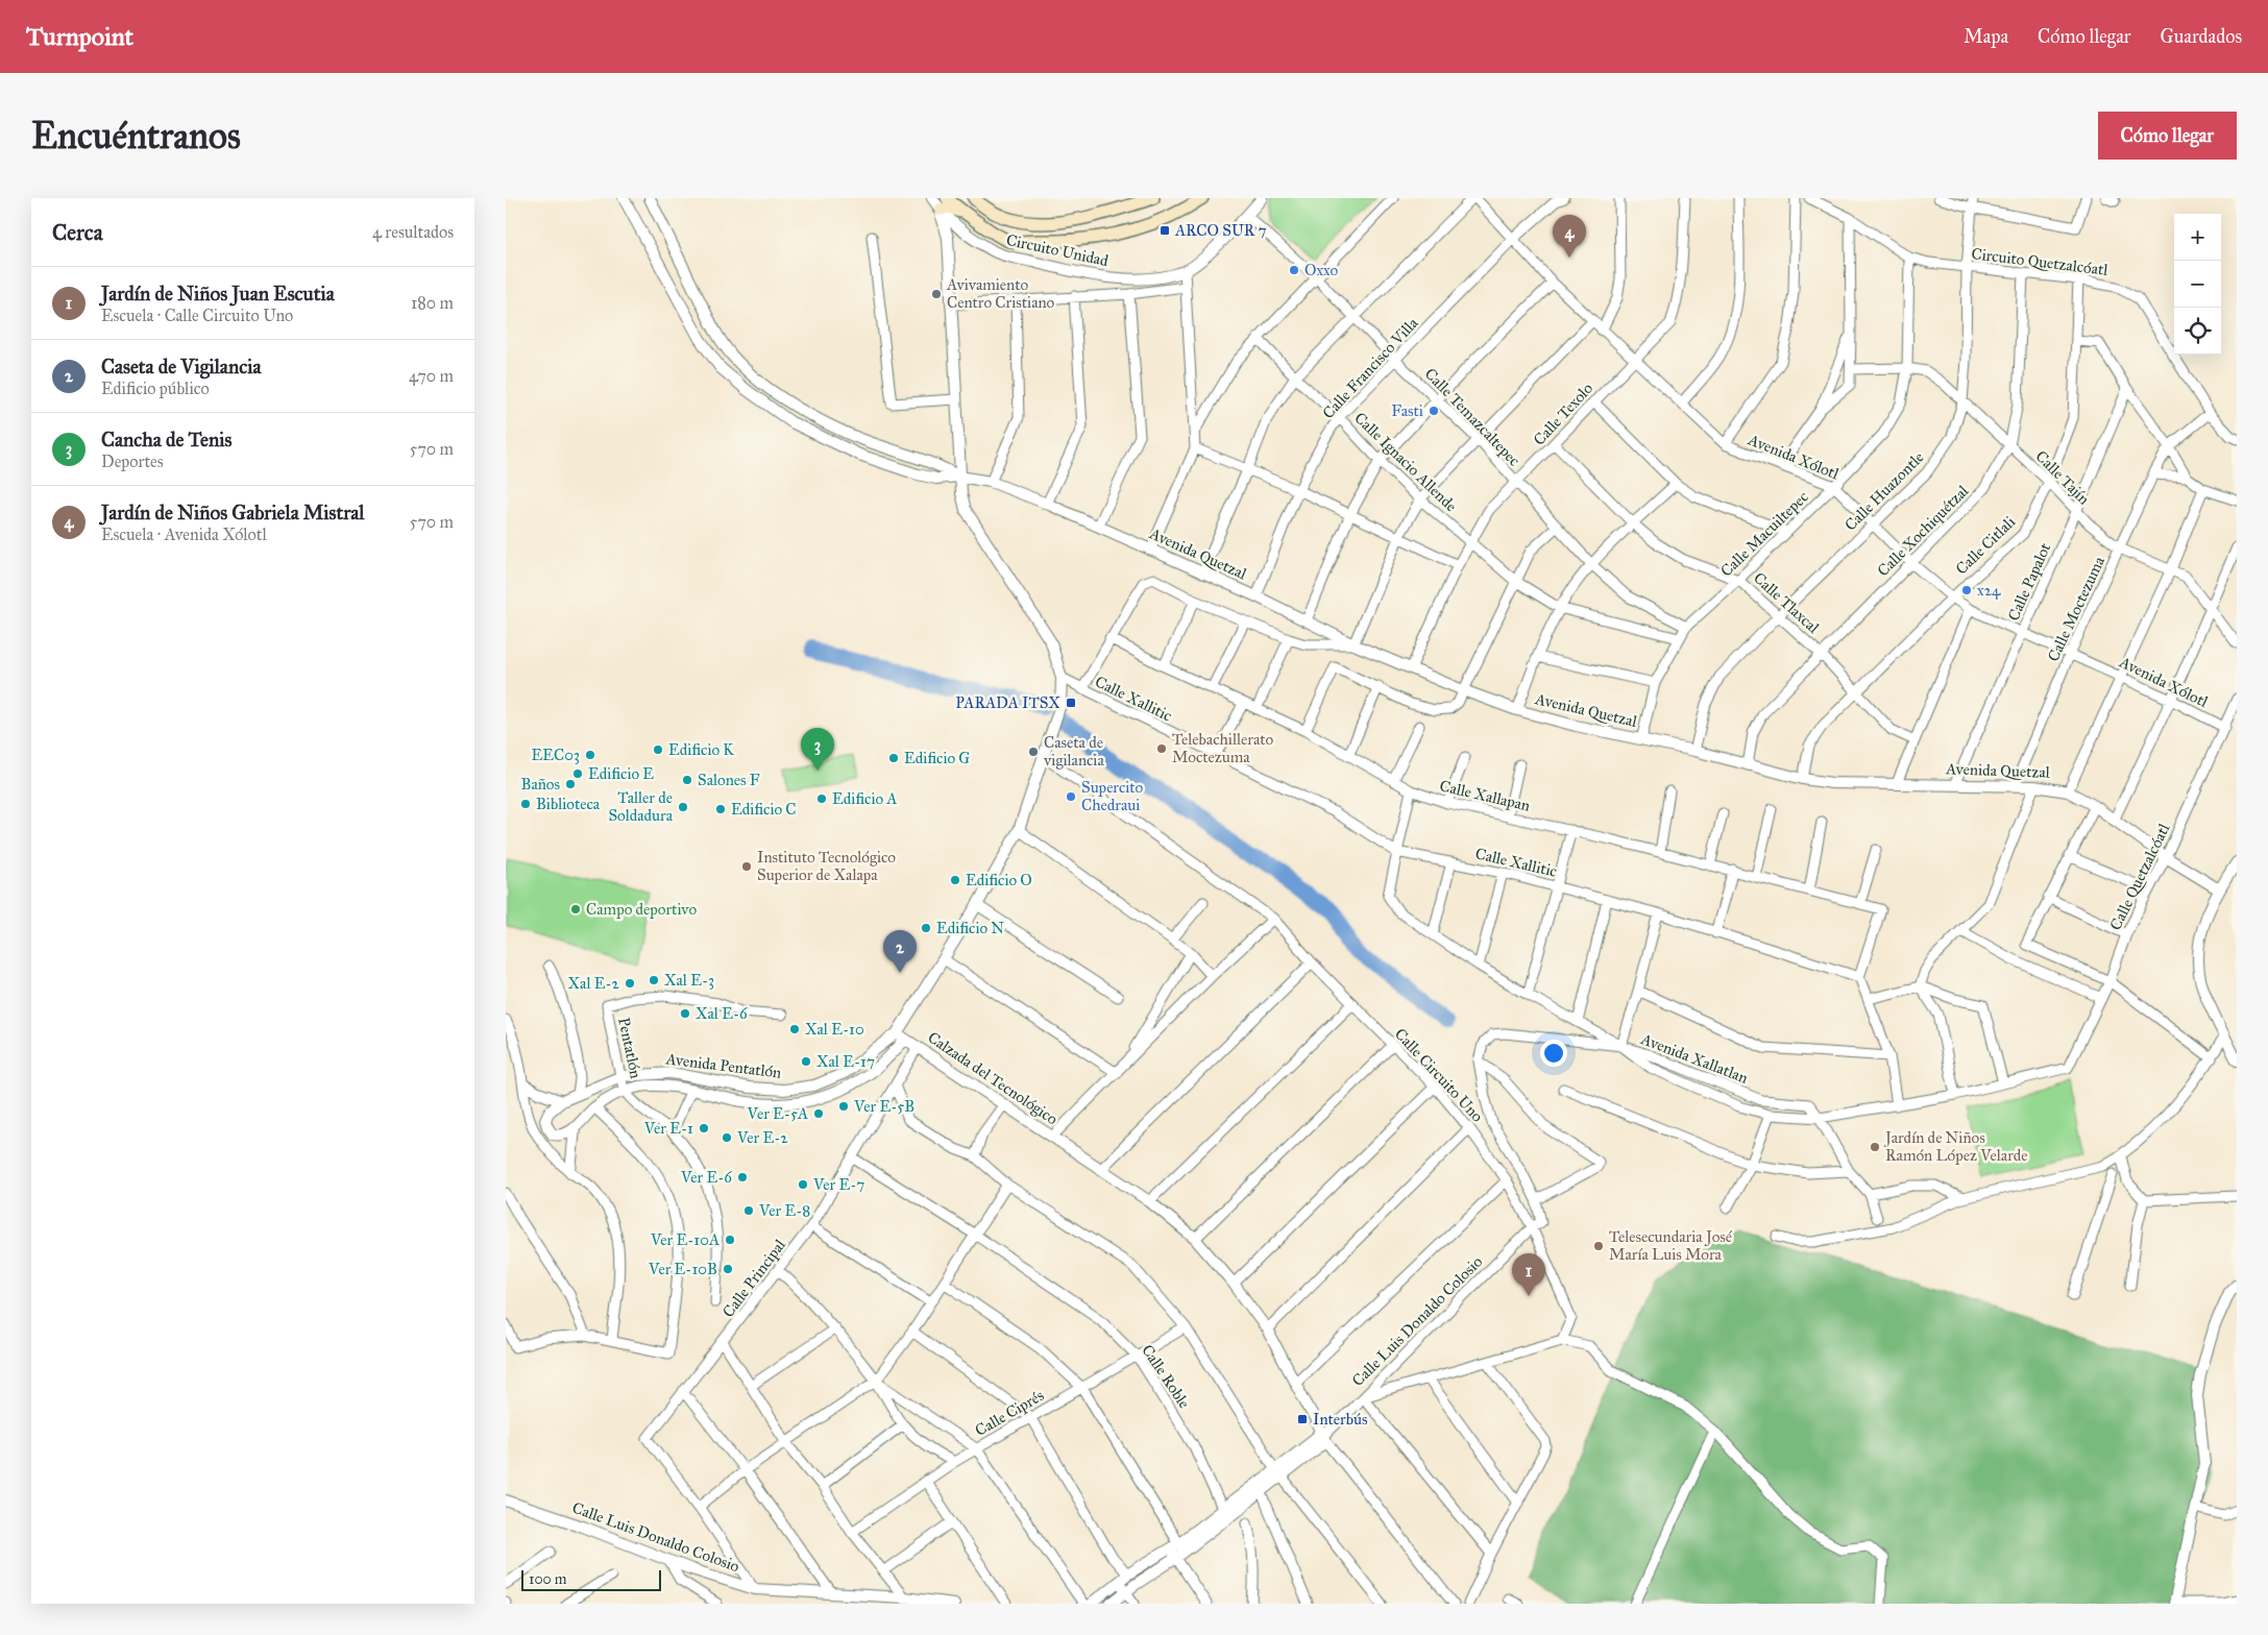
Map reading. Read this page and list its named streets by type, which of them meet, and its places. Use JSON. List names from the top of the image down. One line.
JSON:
{"streets":{"street":["Circuito Unidad","Circuito Quetzalcóatl","Calle Francisco Villa","Calle Texolo","Calle Temazcaltepec","Avenida Xólotl","Calle Ignacio Allende","Calle Tajín","Calle Huazontle","Calle Xochiquétzal","Calle Macuiltepec","Calle Citlali","Avenida Quetzal","Calle Papalot","Calle Tlaxcal","Calle Moctezuma","Calle Xallitic","Calle Xallapan","Calle Quetzalcóatl","Pentatlón","Avenida Xallatlan","Avenida Pentatlón","Calle Circuito Uno","Calzada del Tecnológico","Calle Principal","Calle Luis Donaldo Colosio","Calle Roble","Calle Ciprés"]},"crossings":[["Circuito Unidad","Calle Temazcaltepec"],["Circuito Quetzalcóatl","Calle Huazontle"],["Circuito Quetzalcóatl","Calle Xochiquétzal"],["Circuito Quetzalcóatl","Calle Macuiltepec"],["Circuito Quetzalcóatl","Calle Citlali"],["Circuito Quetzalcóatl","Calle Moctezuma"],["Calle Francisco Villa","Calle Temazcaltepec"],["Calle Francisco Villa","Avenida Xólotl"],["Calle Francisco Villa","Calle Ignacio Allende"],["Calle Francisco Villa","Avenida Quetzal"],["Calle Texolo","Calle Temazcaltepec"],["Calle Texolo","Avenida Xólotl"],["Calle Texolo","Calle Ignacio Allende"],["Calle Texolo","Avenida Quetzal"],["Calle Texolo","Calle Tlaxcal"],["Calle Temazcaltepec","Calle Macuiltepec"],["Avenida Xólotl","Calle Huazontle"],["Avenida Xólotl","Calle Xochiquétzal"],["Avenida Xólotl","Calle Macuiltepec"],["Avenida Xólotl","Calle Citlali"],["Avenida Xólotl","Calle Papalot"],["Avenida Xólotl","Calle Moctezuma"],["Avenida Xólotl","Calle Quetzalcóatl"],["Calle Ignacio Allende","Calle Macuiltepec"],["Calle Tajín","Calle Huazontle"],["Calle Tajín","Calle Xochiquétzal"],["Calle Tajín","Calle Macuiltepec"],["Calle Tajín","Calle Citlali"],["Calle Tajín","Calle Papalot"],["Calle Tajín","Calle Moctezuma"],["Calle Huazontle","Avenida Quetzal"],["Calle Huazontle","Calle Tlaxcal"],["Calle Xochiquétzal","Avenida Quetzal"],["Calle Xochiquétzal","Calle Tlaxcal"],["Calle Macuiltepec","Avenida Quetzal"],["Calle Macuiltepec","Calle Tlaxcal"],["Calle Citlali","Avenida Quetzal"],["Calle Citlali","Calle Tlaxcal"],["Avenida Quetzal","Calle Papalot"],["Avenida Quetzal","Calle Moctezuma"],["Avenida Quetzal","Calle Quetzalcóatl"],["Calle Xallitic","Calle Xallapan"],["Calle Xallitic","Avenida Xallatlan"],["Calle Xallapan","Avenida Xallatlan"],["Pentatlón","Avenida Pentatlón"],["Avenida Pentatlón","Calzada del Tecnológico"],["Calle Circuito Uno","Calle Luis Donaldo Colosio"],["Calzada del Tecnológico","Calle Principal"],["Calzada del Tecnológico","Calle Luis Donaldo Colosio"],["Calle Principal","Calle Roble"],["Calle Luis Donaldo Colosio","Calle Roble"],["Calle Roble","Calle Ciprés"]],"places":{"transit":["ARCO SUR 7","PARADA ITSX","Interbús"],"other":["Oxxo","Avivamiento Centro Cristiano","Fasti","x24","Telebachillerato Moctezuma","Edificio K","Caseta de vigilancia","EEC03","Edificio G","Edificio E","Salones F","Baños","Supercito Chedraui","Edificio A","Biblioteca","Taller de Soldadura","Edificio C","Instituto Tecnológico Superior de Xalapa","Edificio O","Campo deportivo","Edificio N","Xal E-3","Xal E-2","Xal E-6","Xal E-10","Xal E-17","Ver E-5B","Ver E-5A","Ver E-1","Ver E-2","Jardín de Niños Ramón López Velarde","Ver E-6","Ver E-7","Ver E-8","Ver E-10A","Telesecundaria José María Luis Mora","Ver E-10B"]},"scale_bar":"100 m","page":{"header":"Turnpoint","nav":["Mapa","Cómo llegar","Guardados"],"buttons":"Cómo llegar","title":"Encuéntranos","heading":["Cerca","4 resultados"],"map_buttons":["+","−"],"pins":["4","3","2","1"],"list":[{"mark":"1","name":"Jardín de Niños Juan Escutia","note":"Escuela · Calle Circuito Uno","value":"180 m"},{"mark":"2","name":"Caseta de Vigilancia","note":"Edificio público","value":"470 m"},{"mark":"3","name":"Cancha de Tenis","note":"Deportes","value":"570 m"},{"mark":"4","name":"Jardín de Niños Gabriela Mistral","note":"Escuela · Avenida Xólotl","value":"570 m"}],"scale":"100 m"}}
